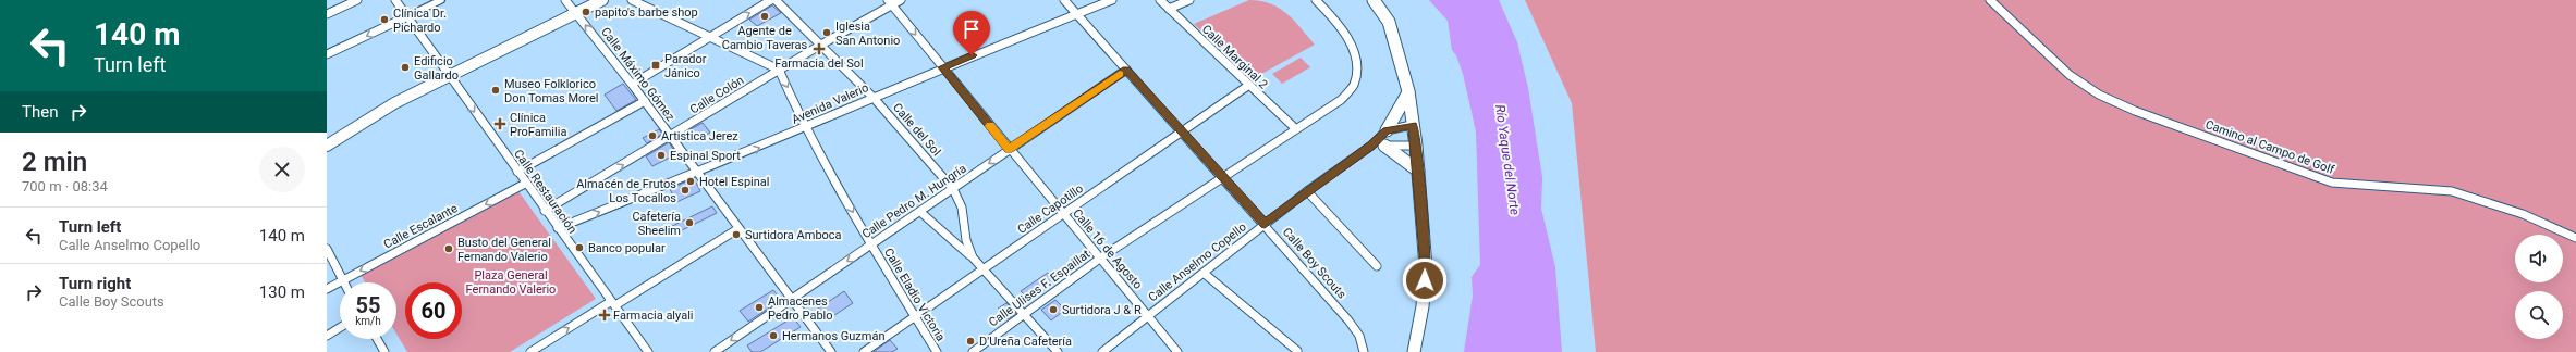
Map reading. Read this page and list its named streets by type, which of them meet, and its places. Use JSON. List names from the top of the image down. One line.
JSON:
{"streets":{"street":["Calle Marginal 2","Calle Máximo Gómez","Calle Colón","Avenida Valerio","Calle del Sol","Camino al Campo de Golf","Calle Restauración","Calle Pedro M. Hungría","Calle Capotillo","Calle Escalante","Calle 16 de Agosto","Calle Anselmo Copello","Calle Boy Scouts","Calle Ulises F. Espaillat","Calle Eladio Victoria"]},"crossings":[["Calle Marginal 2","Calle Capotillo"],["Calle Marginal 2","Calle Ulises F. Espaillat"],["Calle Máximo Gómez","Calle Colón"],["Calle Máximo Gómez","Avenida Valerio"],["Calle Máximo Gómez","Calle Pedro M. Hungría"],["Calle Colón","Calle del Sol"],["Calle Colón","Calle Restauración"],["Calle Colón","Calle 16 de Agosto"],["Calle Colón","Calle Eladio Victoria"],["Avenida Valerio","Calle del Sol"],["Avenida Valerio","Calle Restauración"],["Avenida Valerio","Calle 16 de Agosto"],["Avenida Valerio","Calle Boy Scouts"],["Avenida Valerio","Calle Eladio Victoria"],["Calle del Sol","Calle Pedro M. Hungría"],["Calle del Sol","Calle Capotillo"],["Calle del Sol","Calle Ulises F. Espaillat"],["Calle Restauración","Calle Escalante"],["Calle Pedro M. Hungría","Calle 16 de Agosto"],["Calle Pedro M. Hungría","Calle Boy Scouts"],["Calle Pedro M. Hungría","Calle Eladio Victoria"],["Calle Capotillo","Calle 16 de Agosto"],["Calle Capotillo","Calle Boy Scouts"],["Calle Capotillo","Calle Eladio Victoria"],["Calle 16 de Agosto","Calle Anselmo Copello"],["Calle 16 de Agosto","Calle Ulises F. Espaillat"],["Calle Anselmo Copello","Calle Boy Scouts"],["Calle Boy Scouts","Calle Ulises F. Espaillat"]],"one_way":["Avenida Valerio","Calle Pedro M. Hungría","Calle Escalante","Calle Eladio Victoria"],"water":["Río Yaque del Norte"],"parks":["Plaza General Fernando Valerio"],"places":{"other":["papito's barbe shop","Agente de Cambio Taveras","Clínica Dr. Pichardo","Iglesia San Antonio","Edificio Gallardo","Museo Folklorico Don Tomas Morel","Artistica Jerez","Espinal Sport","Hotel Espinal","Almacén de Frutos Los Tocallos","Cafetería Sheelim","Surtidora Amboca","Banco popular","Busto del General Fernando Valerio","Almacenes Pedro Pablo","Surtidora J & R","Hermanos Guzmán","D'Ureña Cafetería"],"health":["Farmacia del Sol","Clínica ProFamilia","Farmacia alyali"],"transit":["Parador Jánico"]},"page":{"turn":["140 m","Turn left"],"then":"Then","heading":["2 min","700 m · 08:34"],"list":[{"name":"Turn left","note":"Calle Anselmo Copello","value":"140 m"},{"name":"Turn right","note":"Calle Boy Scouts","value":"130 m"}],"speed":"55 km/h","limit":"60"}}
